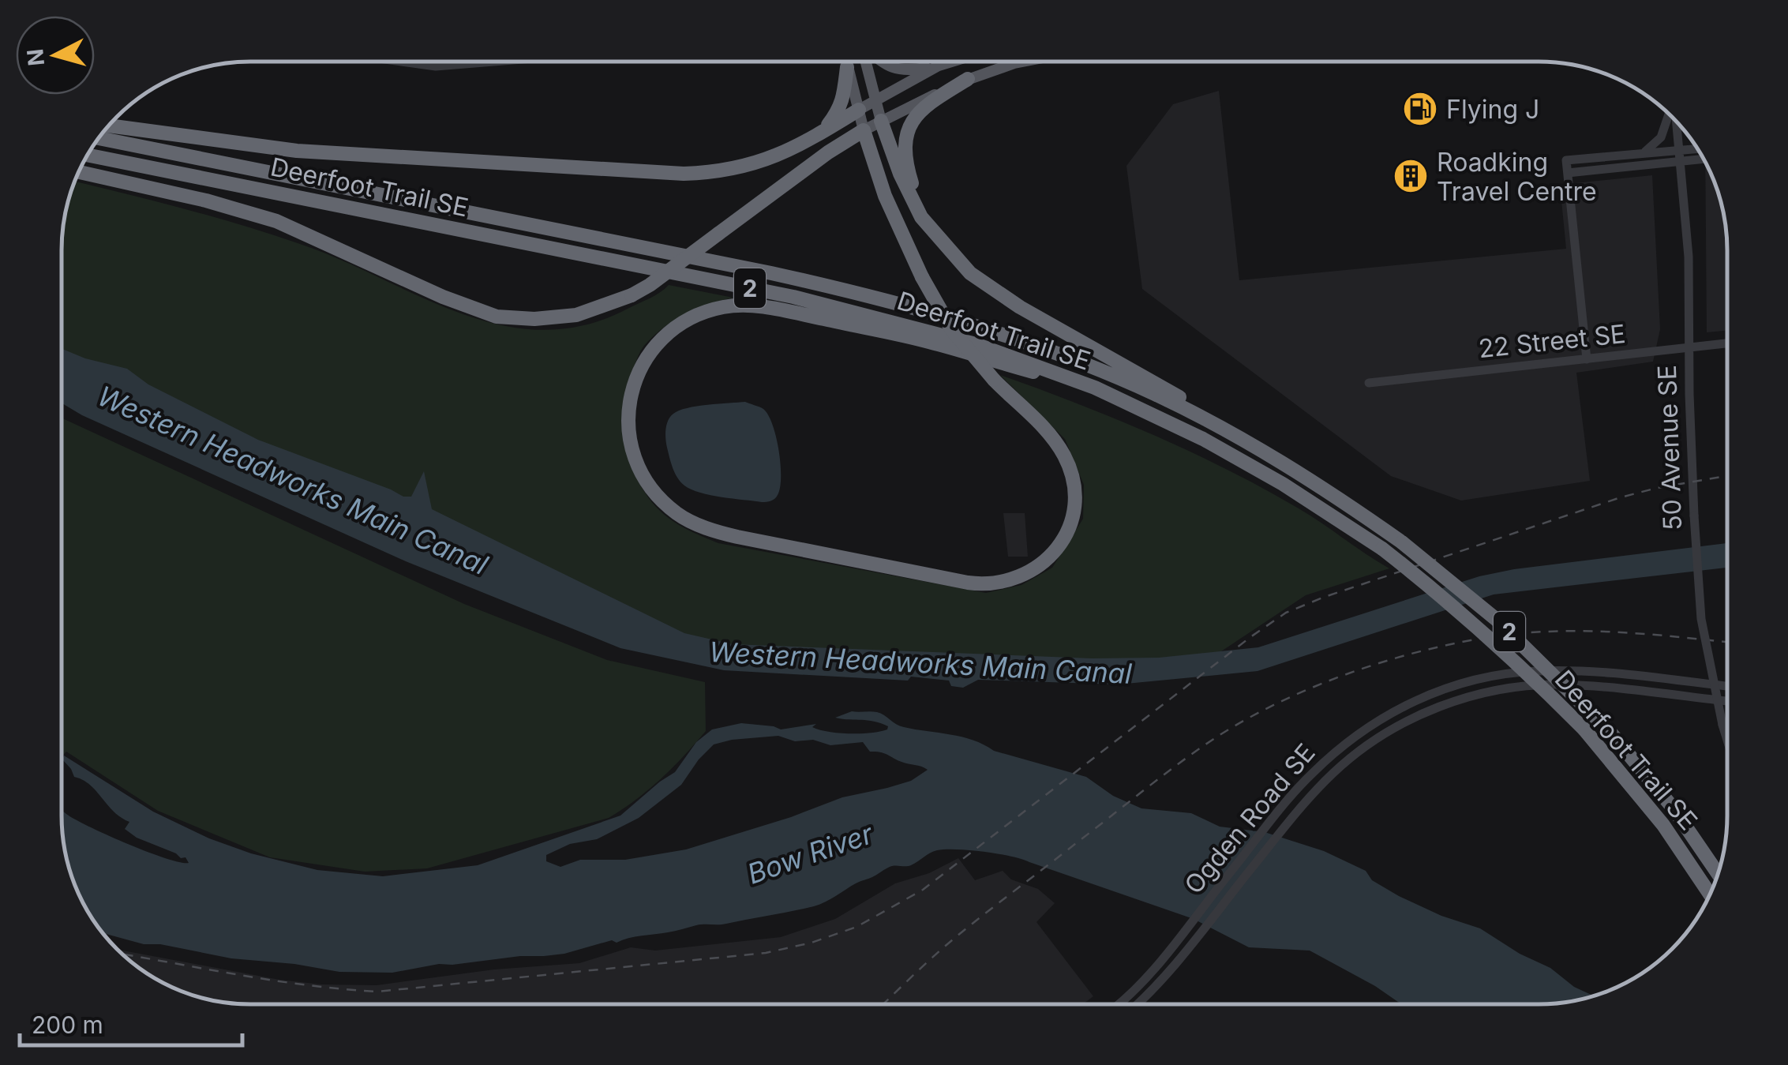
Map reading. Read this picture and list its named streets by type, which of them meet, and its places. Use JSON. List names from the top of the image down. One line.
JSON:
{"streets":{"highway":["Deerfoot Trail SE","2"],"street":["22 Street SE","50 Avenue SE","Ogden Road SE"]},"crossings":[["22 Street SE","50 Avenue SE"]],"water":["Western Headworks Main Canal","Bow River"],"places":{"fuel station":["Flying J"],"building":["Roadking Travel Centre"]},"scale_bar":"200 m","north":"left"}
